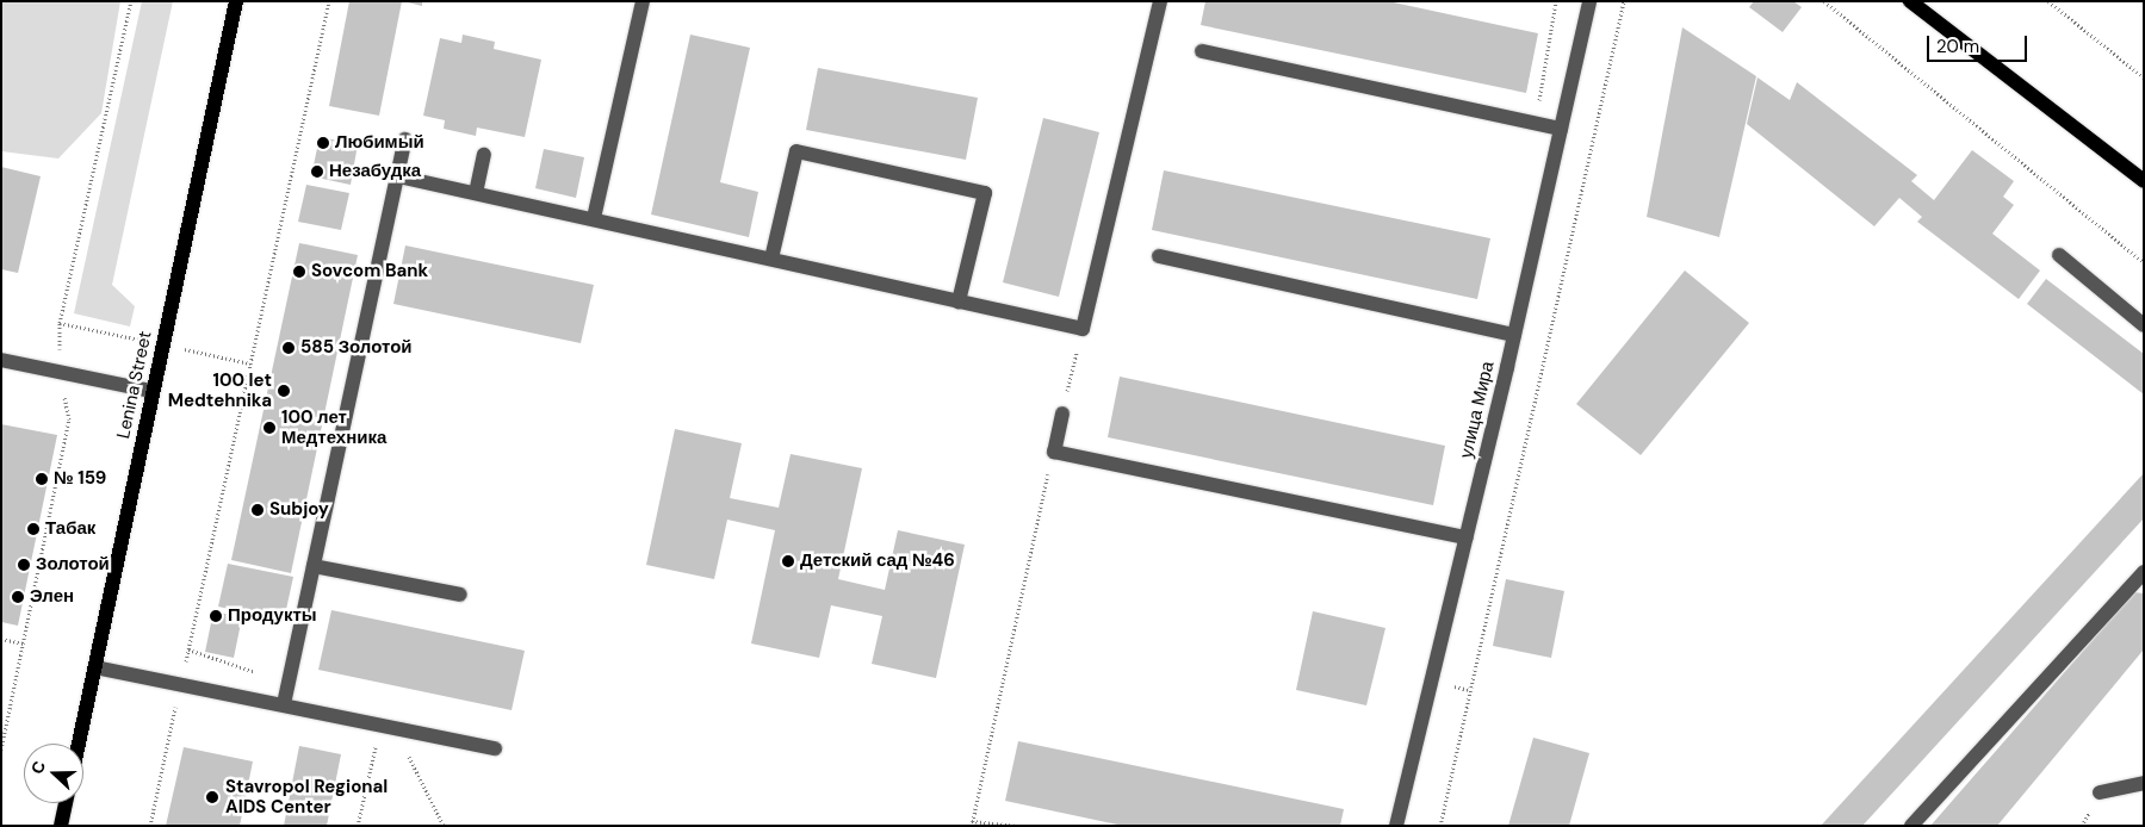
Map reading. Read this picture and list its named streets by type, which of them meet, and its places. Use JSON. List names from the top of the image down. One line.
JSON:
{"streets":{"main road":["Lenina Street"],"street":["улица Мира"]},"places":["Любимый","Незабудка","Sovcom Bank","585 Золотой","100 let Medtehnika","100 лет Медтехника","№ 159","Subjoy","Табак","Детский сад №46","Золотой","Элен","Продукты","Stavropol Regional AIDS Center"],"scale_bar":"20 m","north":"left"}
